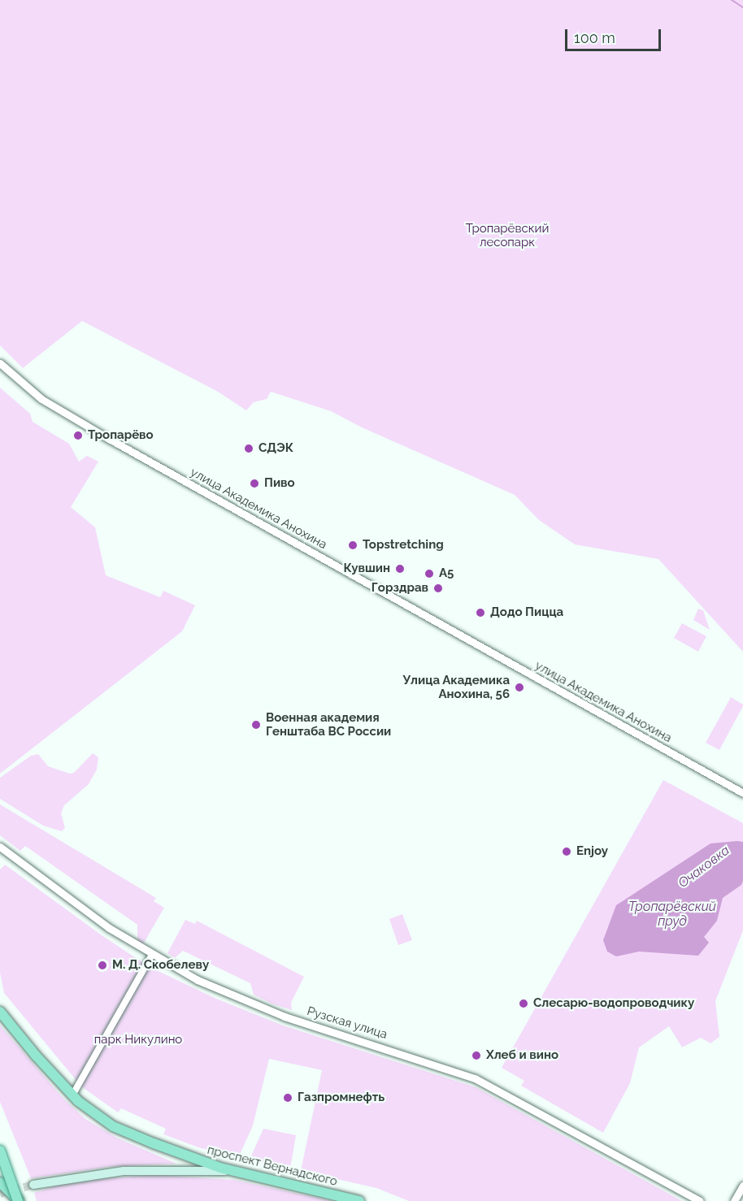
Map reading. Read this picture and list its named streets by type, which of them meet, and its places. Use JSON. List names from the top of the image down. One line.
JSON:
{"streets":{"main road":["проспект Вернадского"],"street":["улица Академика Анохина","Рузская улица"]},"water":["Очаковка","Тропарёвский пруд"],"parks":["Тропарёвский лесопарк","парк Никулино"],"places":["Тропарёво","СДЭК","Пиво","Topstretching","Кувшин","А5","Горздрав","Додо Пицца","Улица Академика Анохина, 56","Военная академия Генштаба ВС России","Enjoy","М. Д. Скобелеву","Слесарю-водопроводчику","Хлеб и вино","Газпромнефть"],"scale_bar":"100 m"}
